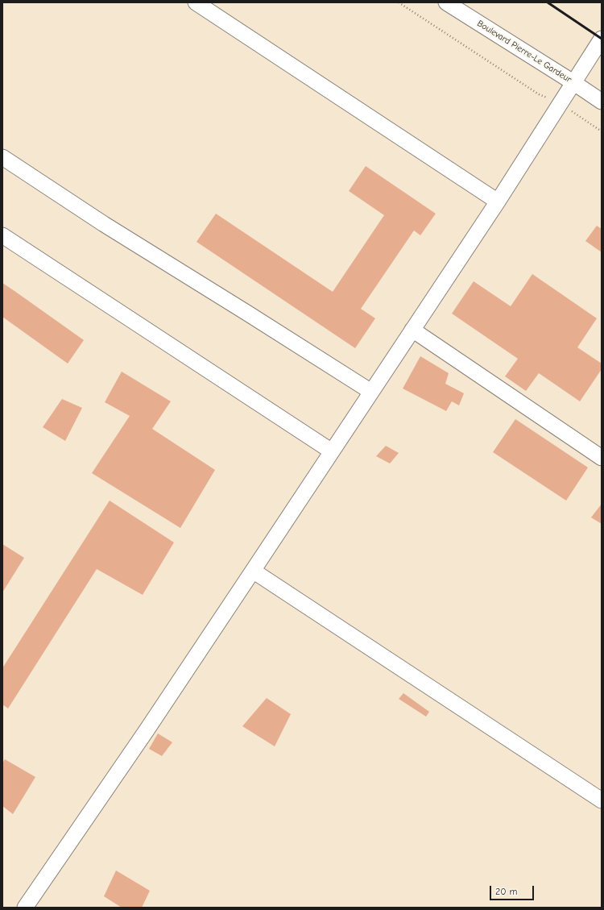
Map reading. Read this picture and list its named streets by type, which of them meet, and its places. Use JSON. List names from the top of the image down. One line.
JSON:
{"streets":{"street":["Boulevard Pierre-Le Gardeur"]},"scale_bar":"20 m"}
